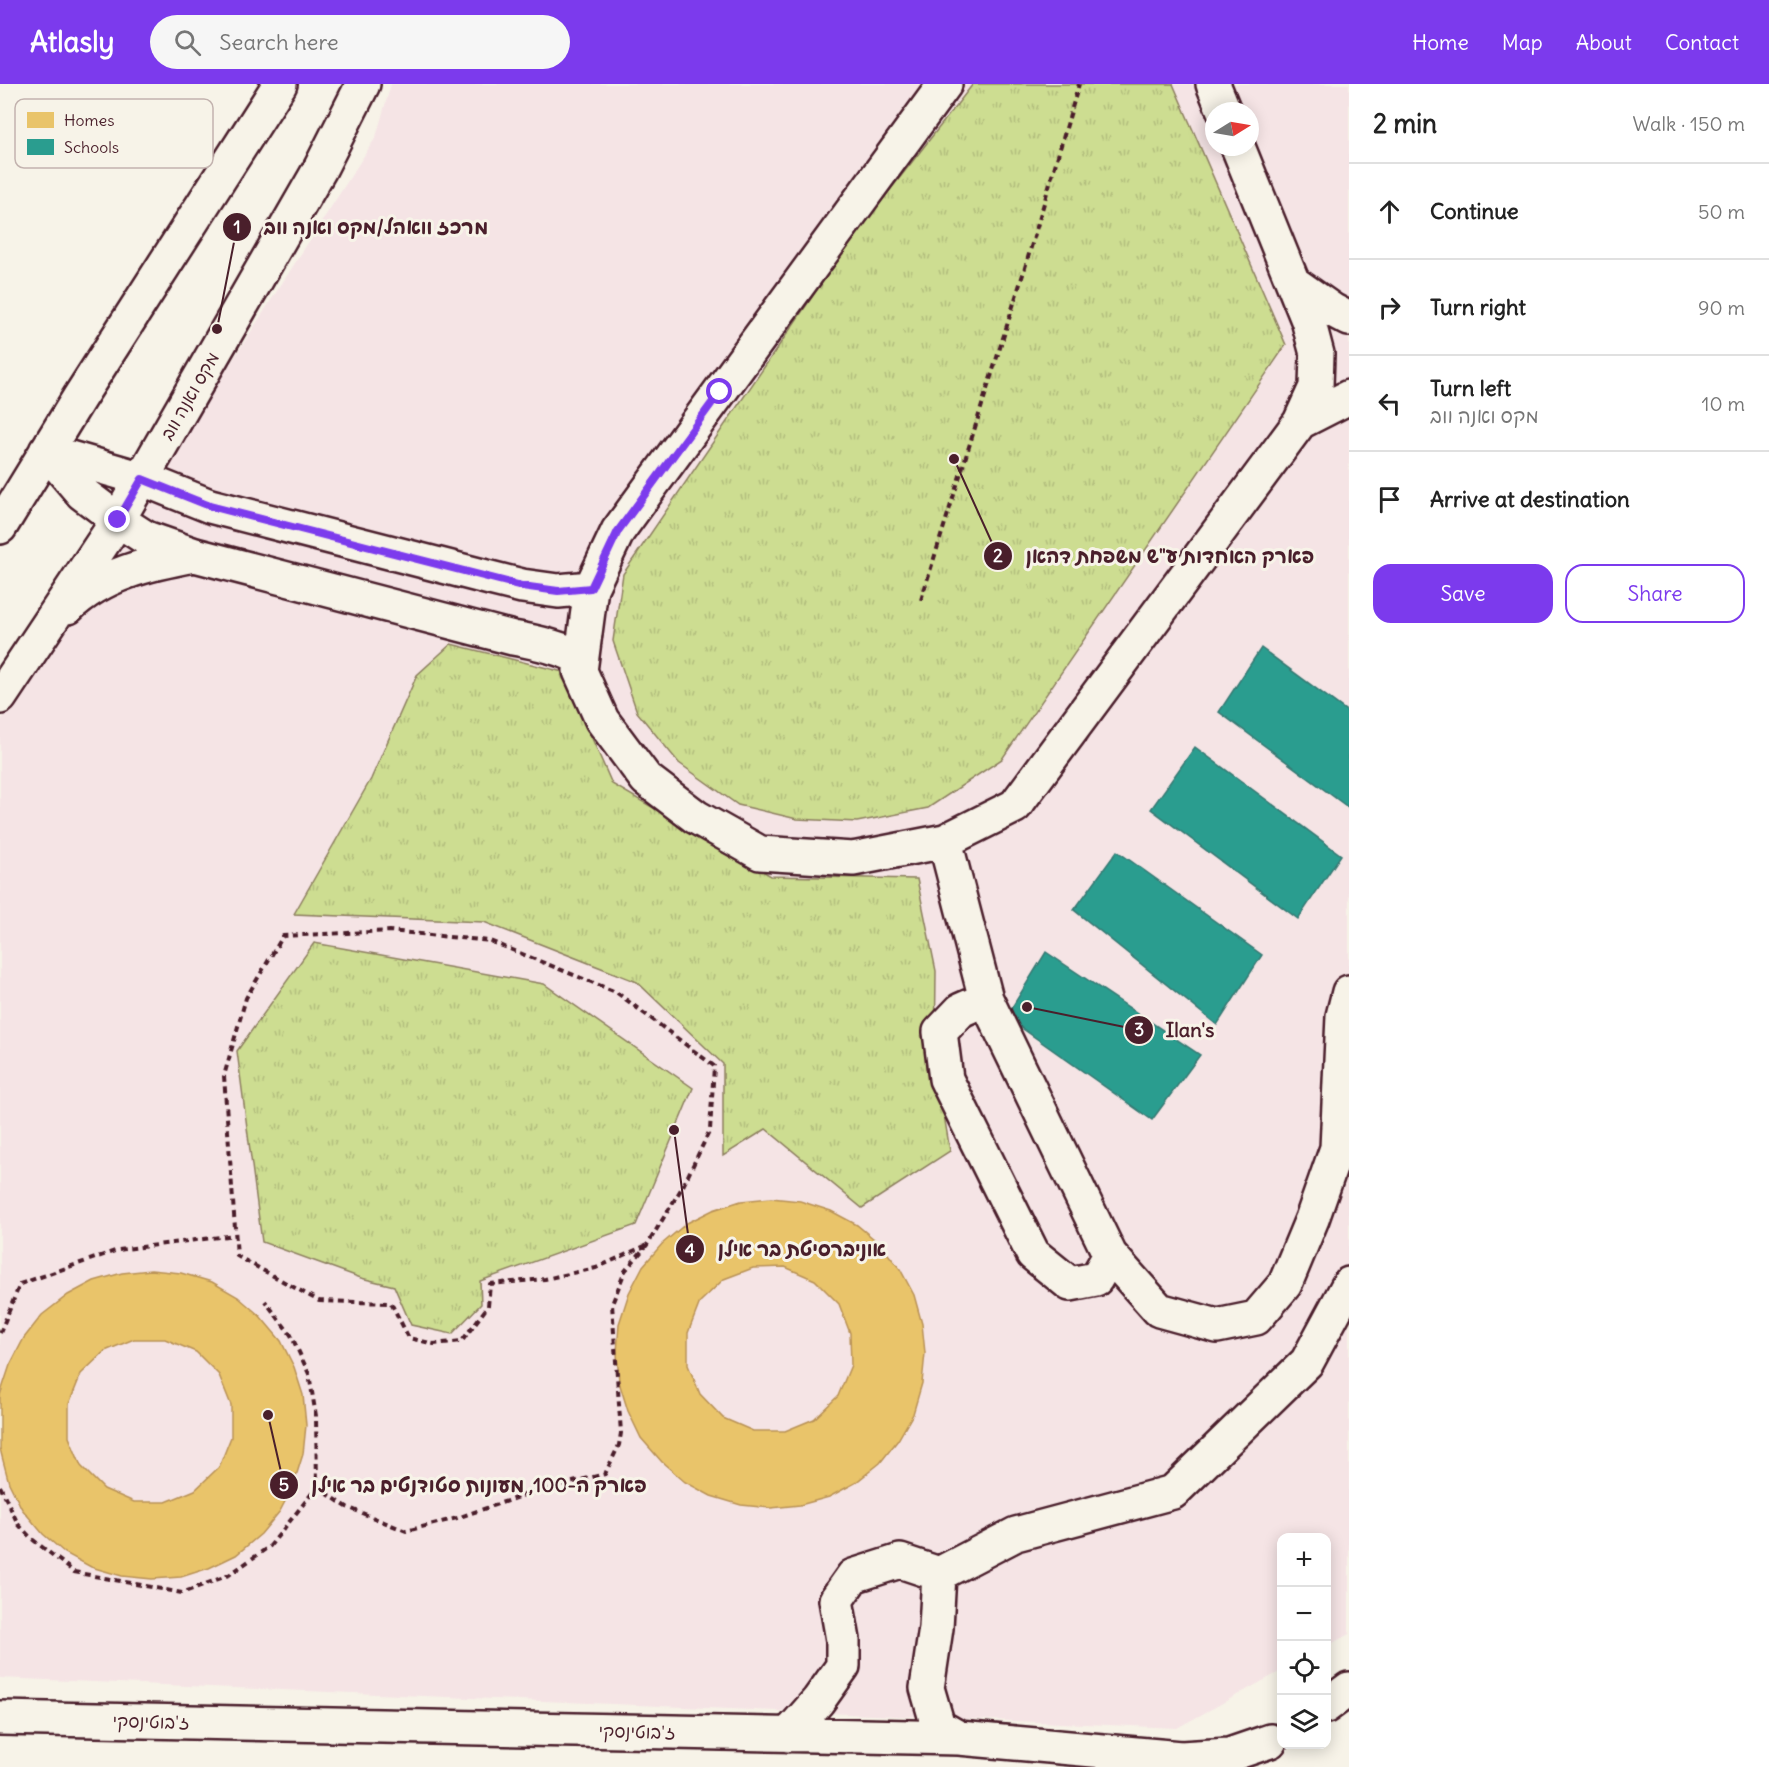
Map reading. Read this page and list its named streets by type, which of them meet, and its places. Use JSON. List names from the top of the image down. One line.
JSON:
{"streets":{"street":["מקס ואנה ווב","ז'בוטינסקי"]},"places":["מרכז וואהל/מקס ואנה ווב","פארק האחדות ע\"ש משפחת דהאן","Ilan's","אוניברסיטת בר אילן","פארק ה-100, מעונות סטודנטים בר אילן"],"legend":["Homes","Schools"],"north":"right","page":{"header":"Atlasly","search":"Search here","nav":["Home","Map","About","Contact"],"heading":["2 min","Walk · 150 m"],"list":[["Continue","50 m"],["Turn right","90 m"],["Turn left","מקס ואנה ווב","10 m"],"Arrive at destination"],"buttons":["Save","Share"],"map_buttons":["+","−"]}}
